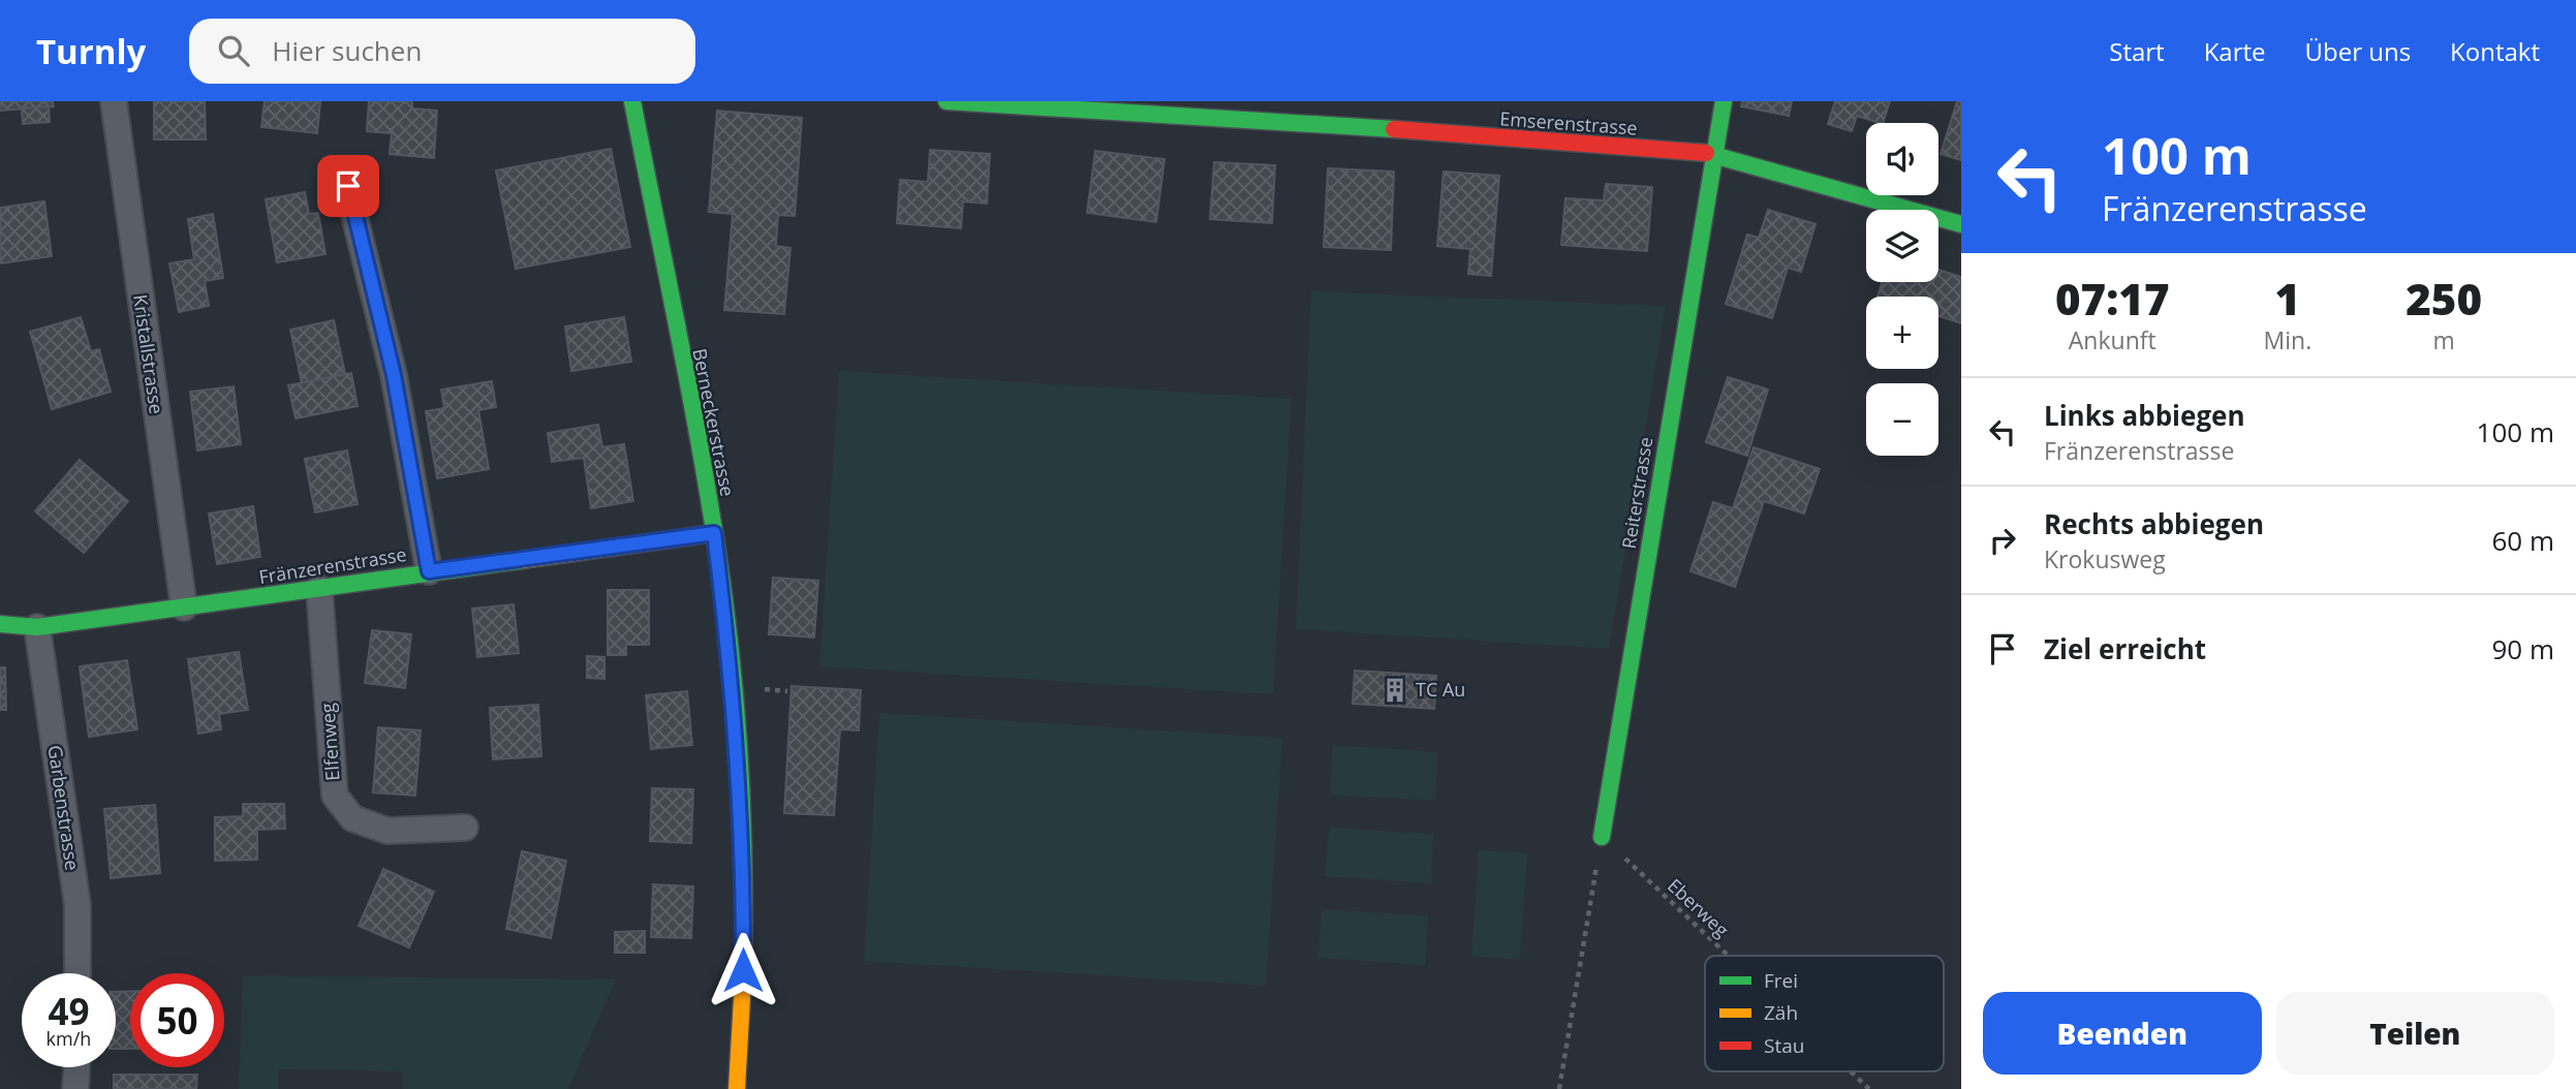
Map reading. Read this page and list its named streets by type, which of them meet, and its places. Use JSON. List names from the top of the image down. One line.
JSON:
{"streets":{"street":["Emserenstrasse","Kristallstrasse","Berneckerstrasse","Reiterstrasse","Fränzerenstrasse","Elfenweg","Garbenstrasse"],"path":["Eberweg"]},"crossings":[["Emserenstrasse","Reiterstrasse"],["Kristallstrasse","Fränzerenstrasse"],["Berneckerstrasse","Fränzerenstrasse"],["Reiterstrasse","Eberweg"],["Fränzerenstrasse","Elfenweg"],["Fränzerenstrasse","Garbenstrasse"]],"places":{"building":["TC Au"]},"legend":["Frei","Zäh","Stau"],"page":{"header":"Turnly","search":"Hier suchen","nav":["Start","Karte","Über uns","Kontakt"],"turn":["100 m","Fränzerenstrasse"],"map_buttons":["+","−"],"eta":["07:17","Ankunft","1","Min.","250","m"],"list":[{"name":"Links abbiegen","note":"Fränzerenstrasse","value":"100 m"},{"name":"Rechts abbiegen","note":"Krokusweg","value":"60 m"},{"name":"Ziel erreicht","value":"90 m"}],"speed":"49 km/h","limit":"50","buttons":["Beenden","Teilen"]}}
